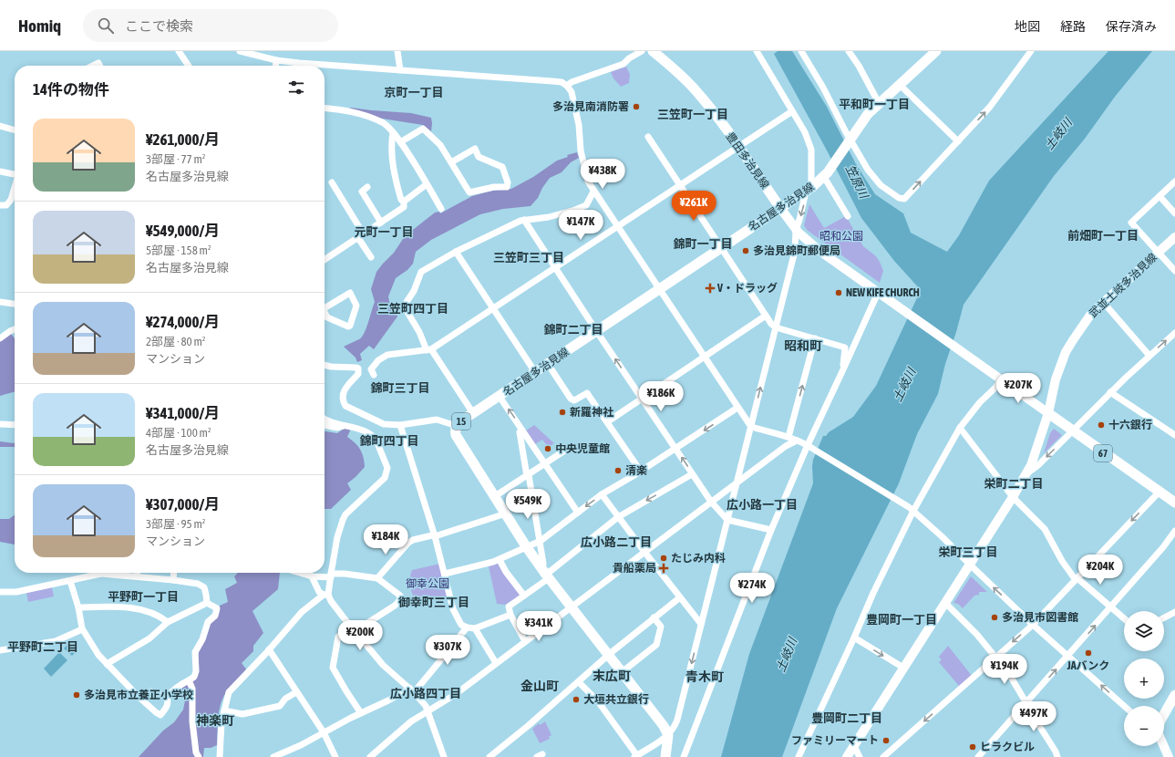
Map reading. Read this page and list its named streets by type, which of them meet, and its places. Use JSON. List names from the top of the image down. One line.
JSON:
{"streets":{"main road":["豊田多治見線","名古屋多治見線","武並土岐多治見線","15","67"]},"crossings":[["豊田多治見線","名古屋多治見線"],["名古屋多治見線","15"],["武並土岐多治見線","67"]],"districts":["京町一丁目","平和町一丁目","三笠町一丁目","元町一丁目","前畑町一丁目","錦町一丁目","三笠町三丁目","三笠町四丁目","錦町二丁目","昭和町","錦町三丁目","錦町四丁目","栄町二丁目","広小路一丁目","広小路二丁目","栄町三丁目","平野町一丁目","御幸町三丁目","豊岡町一丁目","平野町二丁目","末広町","青木町","金山町","広小路四丁目","豊岡町二丁目","神楽町"],"water":["土岐川","笠原川"],"parks":["昭和公園","御幸公園"],"places":{"other":["多治見南消防署","多治見錦町郵便局","NEW KIFE CHURCH","新羅神社","十六銀行","中央児童館","清楽","たじみ内科","多治見市図書館","JAバンク","多治見市立養正小学校","大垣共立銀行","ファミリーマート","ヒラクビル"],"health":["V・ドラッグ","貴船薬局"]},"page":{"header":"Homiq","search":"ここで検索","nav":["地図","経路","保存済み"],"heading":"14件の物件","list":[{"name":"¥261,000/月","note":"3部屋 · 77 m² · 名古屋多治見線"},{"name":"¥549,000/月","note":"5部屋 · 158 m² · 名古屋多治見線"},{"name":"¥274,000/月","note":"2部屋 · 80 m² · マンション"},{"name":"¥341,000/月","note":"4部屋 · 100 m² · 名古屋多治見線"},{"name":"¥307,000/月","note":"3部屋 · 95 m² · マンション"}],"price":["¥438K","¥261K","¥147K","¥207K","¥186K","¥549K","¥184K","¥204K","¥274K","¥341K","¥200K","¥307K","¥194K","¥497K"],"map_buttons":["+","−"]}}
